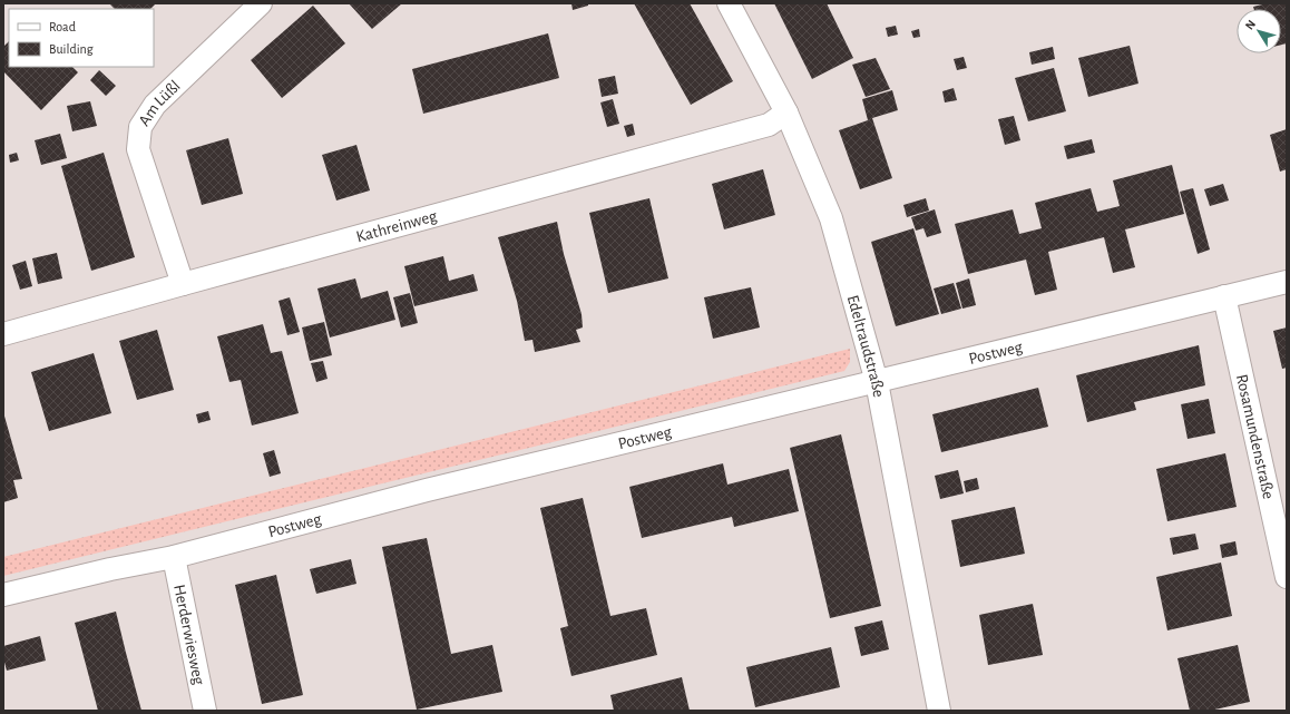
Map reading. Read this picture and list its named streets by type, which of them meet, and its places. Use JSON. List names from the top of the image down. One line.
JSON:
{"streets":{"street":["Am Lüßl","Kathreinweg","Edeltraudstraße","Postweg","Rosamundenstraße","Herderwiesweg"]},"crossings":[["Am Lüßl","Kathreinweg"],["Kathreinweg","Edeltraudstraße"],["Edeltraudstraße","Postweg"],["Postweg","Rosamundenstraße"],["Postweg","Herderwiesweg"]],"legend":["Road","Building"],"north":"top left"}
